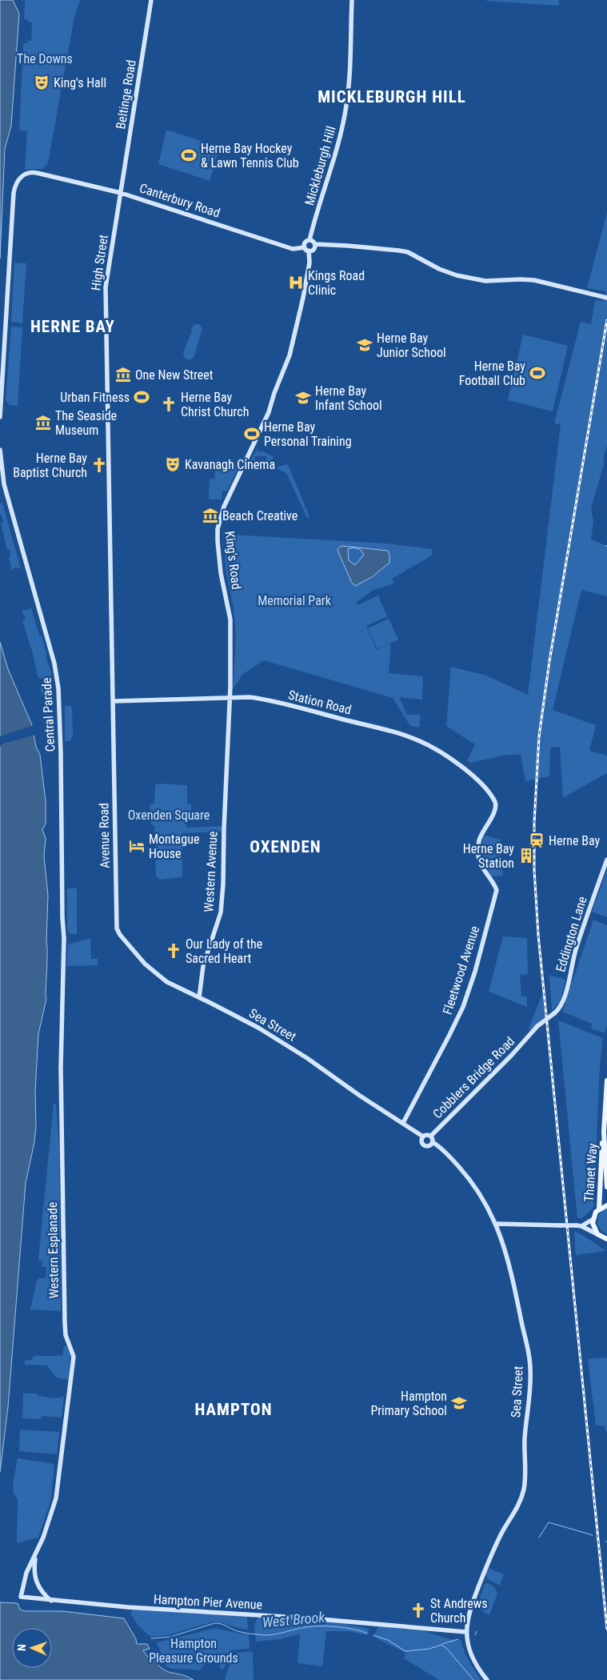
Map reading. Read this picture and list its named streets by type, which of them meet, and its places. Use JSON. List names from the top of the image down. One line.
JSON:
{"streets":{"main road":["Thanet Way"],"street":["Beltinge Road","Mickleburgh Hill","Canterbury Road","High Street","King's Road","Station Road","Central Parade","Avenue Road","Western Avenue","Eddington Lane","Fleetwood Avenue","Sea Street","Cobblers Bridge Road","Western Esplanade","Hampton Pier Avenue"]},"crossings":[["Beltinge Road","Canterbury Road"],["Beltinge Road","High Street"],["Mickleburgh Hill","Canterbury Road"],["Mickleburgh Hill","King's Road"],["Canterbury Road","High Street"],["Canterbury Road","King's Road"],["High Street","Station Road"],["High Street","Avenue Road"],["King's Road","Station Road"],["King's Road","Western Avenue"],["Station Road","Avenue Road"],["Station Road","Western Avenue"],["Station Road","Fleetwood Avenue"],["Central Parade","Western Esplanade"],["Avenue Road","Sea Street"],["Western Avenue","Sea Street"],["Eddington Lane","Cobblers Bridge Road"],["Fleetwood Avenue","Sea Street"],["Sea Street","Cobblers Bridge Road"],["Sea Street","Hampton Pier Avenue"],["Western Esplanade","Hampton Pier Avenue"]],"districts":["MICKLEBURGH HILL","HERNE BAY","OXENDEN","HAMPTON"],"water":["West Brook"],"parks":["The Downs","Memorial Park","Oxenden Square","Hampton Pleasure Grounds"],"places":{"theatre":["King's Hall","Kavanagh Cinema"],"sports":["Herne Bay Hockey & Lawn Tennis Club","Herne Bay Football Club","Urban Fitness","Herne Bay Personal Training"],"hospital":["Kings Road Clinic"],"school or university":["Herne Bay Junior School","Herne Bay Infant School","Hampton Primary School"],"museum":["One New Street","The Seaside Museum","Beach Creative"],"church":["Herne Bay Christ Church","Herne Bay Baptist Church","Our Lady of the Sacred Heart","St Andrews Church"],"station":["Herne Bay"],"hotel":["Montague House"],"building":["Herne Bay Station"]},"north":"left"}
